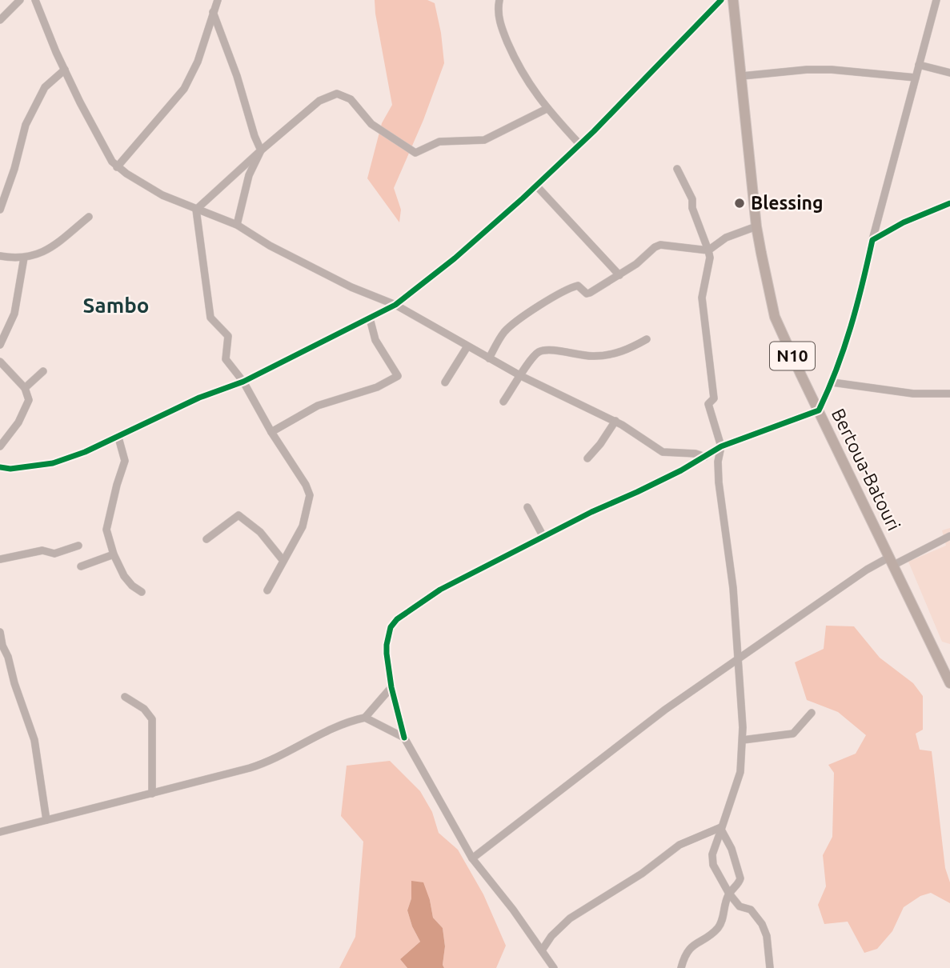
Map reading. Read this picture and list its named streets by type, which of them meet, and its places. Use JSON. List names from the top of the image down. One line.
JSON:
{"streets":{"highway":["N10","Bertoua-Batouri"]},"districts":["Sambo"],"places":["Blessing"]}
